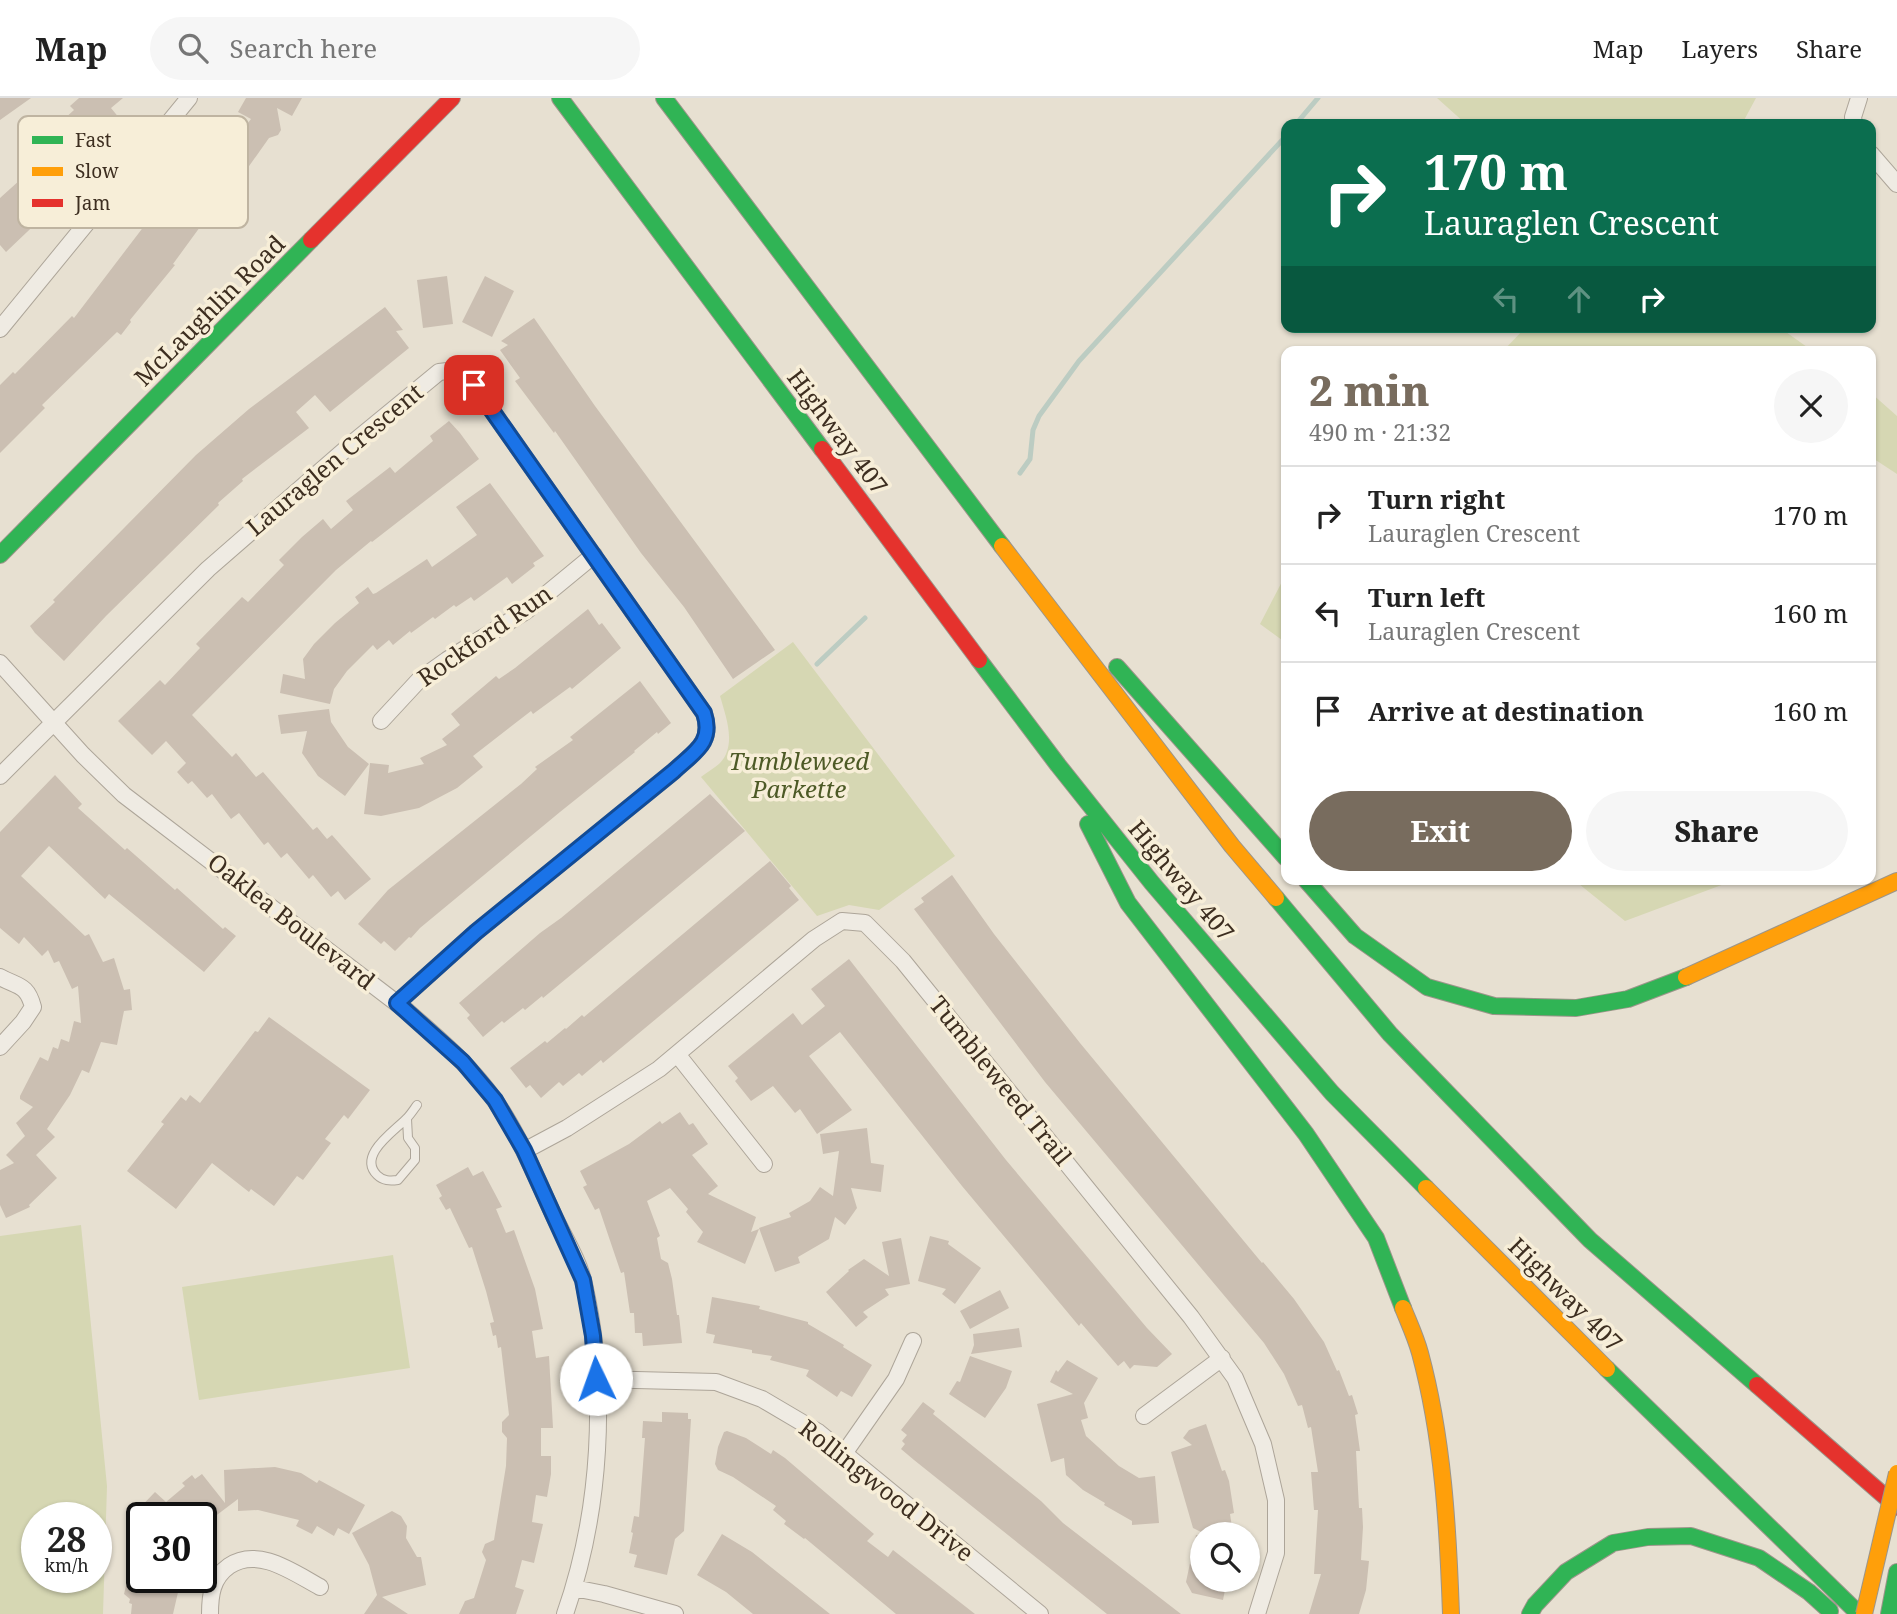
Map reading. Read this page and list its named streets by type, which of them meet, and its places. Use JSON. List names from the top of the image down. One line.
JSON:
{"streets":{"main road":["McLaughlin Road","Highway 407"],"street":["Lauraglen Crescent","Rockford Run","Oaklea Boulevard","Tumbleweed Trail","Rollingwood Drive"]},"crossings":[["Lauraglen Crescent","Rockford Run"],["Lauraglen Crescent","Oaklea Boulevard"],["Oaklea Boulevard","Tumbleweed Trail"],["Oaklea Boulevard","Rollingwood Drive"]],"parks":["Tumbleweed Parkette"],"legend":["Fast","Slow","Jam"],"page":{"header":"Map","search":"Search here","nav":["Map","Layers","Share"],"turn":["170 m","Lauraglen Crescent"],"heading":["2 min","490 m · 21:32"],"list":[{"name":"Turn right","note":"Lauraglen Crescent","value":"170 m"},{"name":"Turn left","note":"Lauraglen Crescent","value":"160 m"},{"name":"Arrive at destination","value":"160 m"}],"buttons":["Exit","Share"],"speed":"28 km/h","limit":"30"}}
